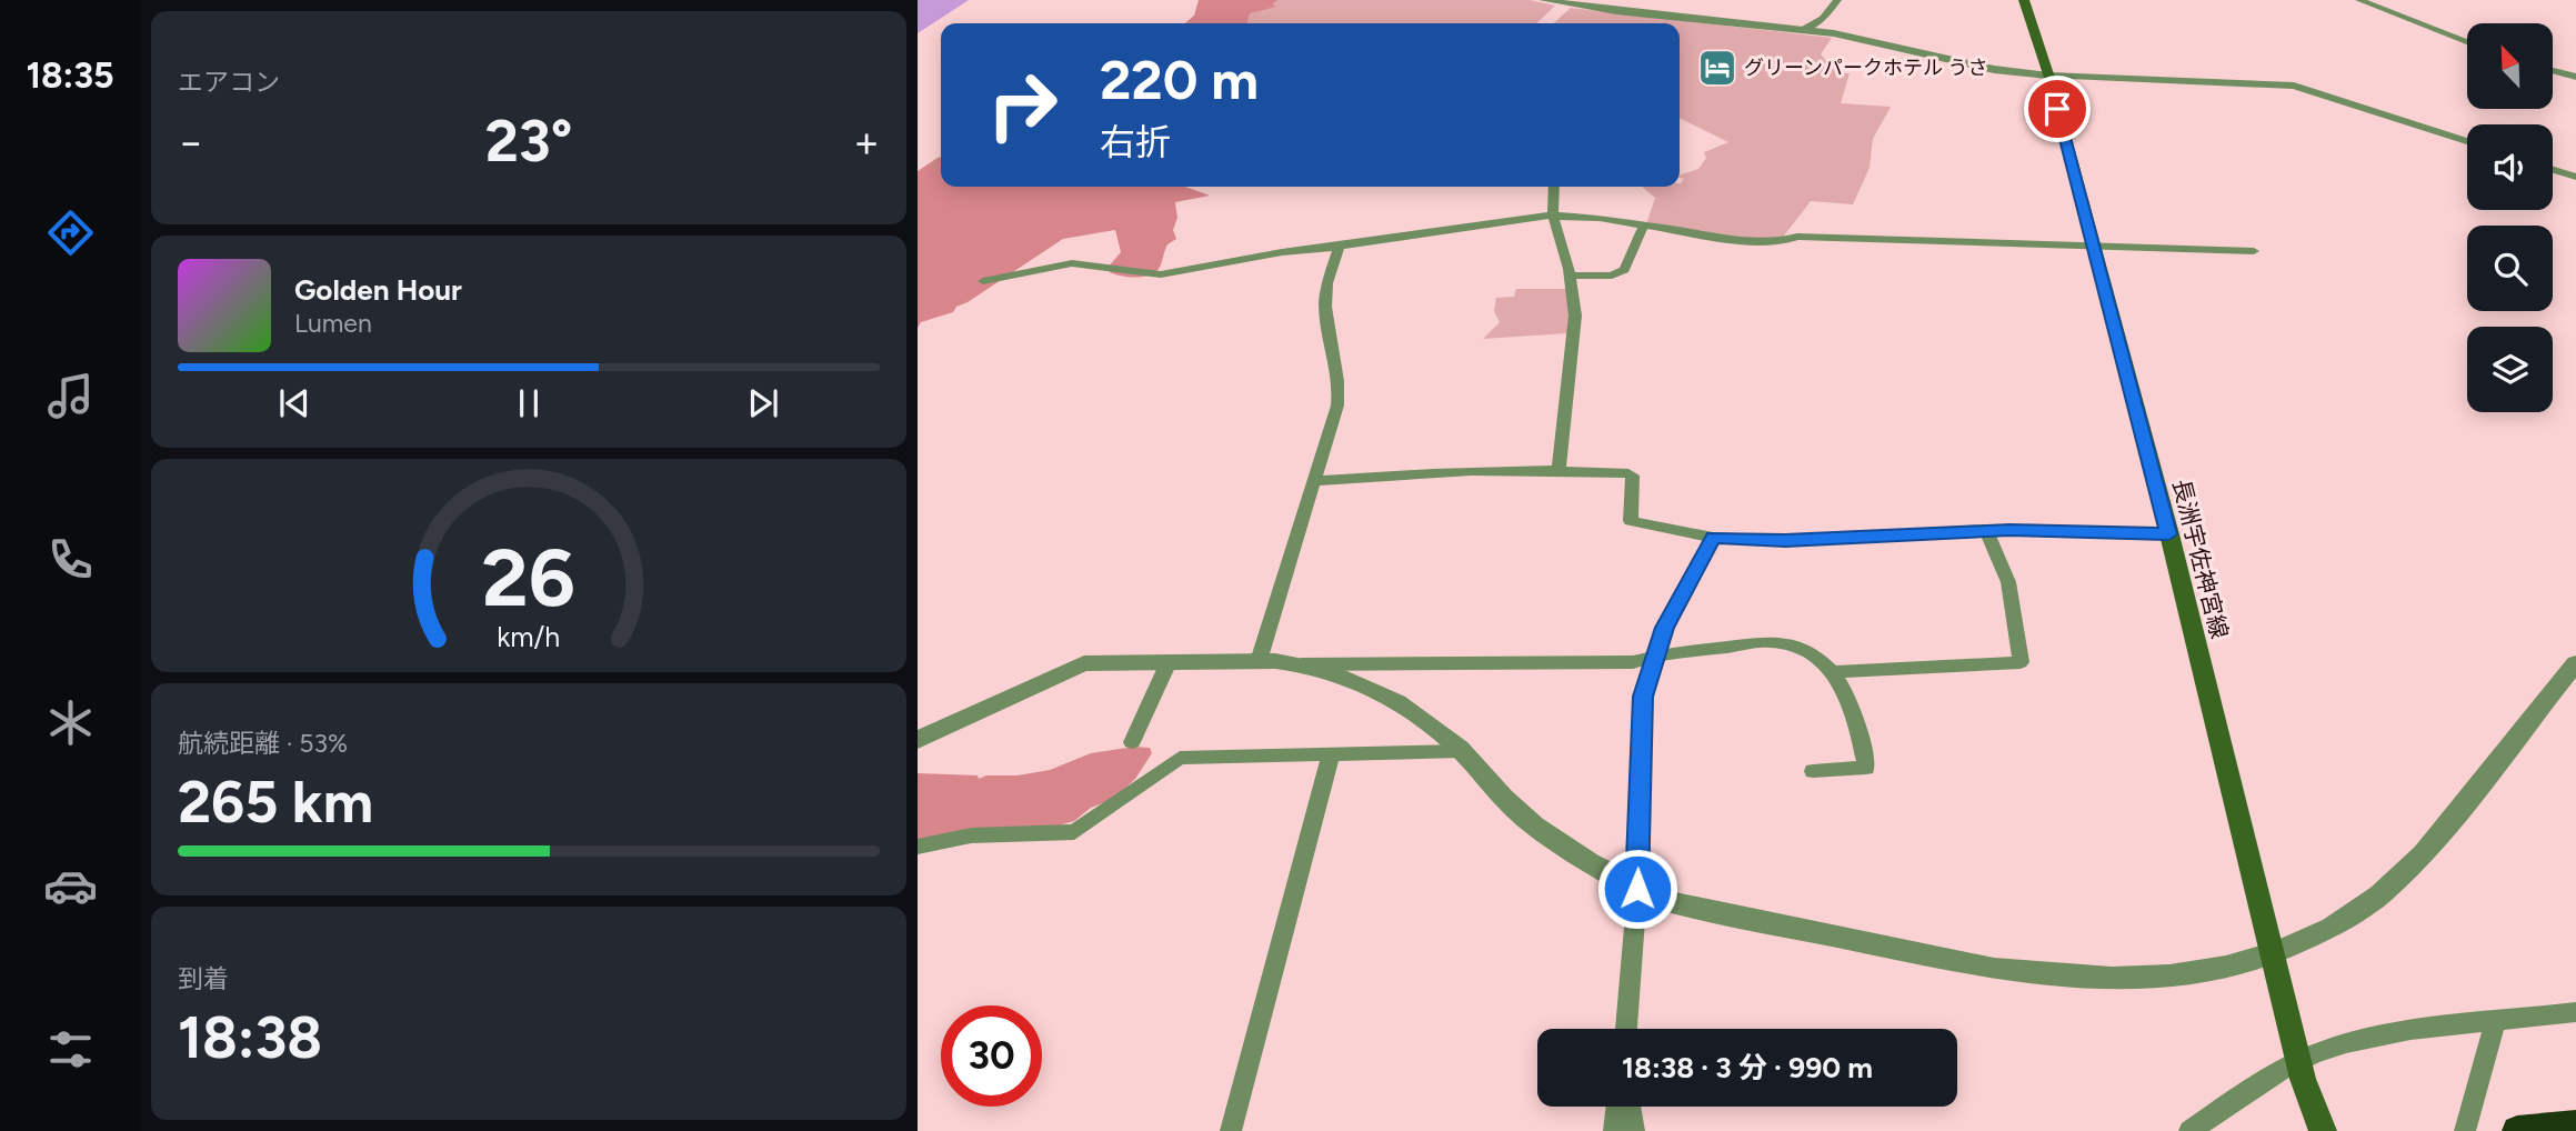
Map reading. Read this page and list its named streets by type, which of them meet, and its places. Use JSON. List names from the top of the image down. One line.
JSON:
{"streets":{"main road":["長洲宇佐神宮線"]},"places":{"hotel":["グリーンパークホテル うさ"]},"north":"top left","page":{"tabs":"18:35","tile":["エアコン",["航続距離 · 53%","265 km"],["到着","18:38"]],"turn":["220 m","右折"],"heat":["−","23°","+"],"song":["Golden Hour","Lumen"],"limit":"30","trip":"18:38 · 3 分 · 990 m","gauge":["26","km/h"]}}
